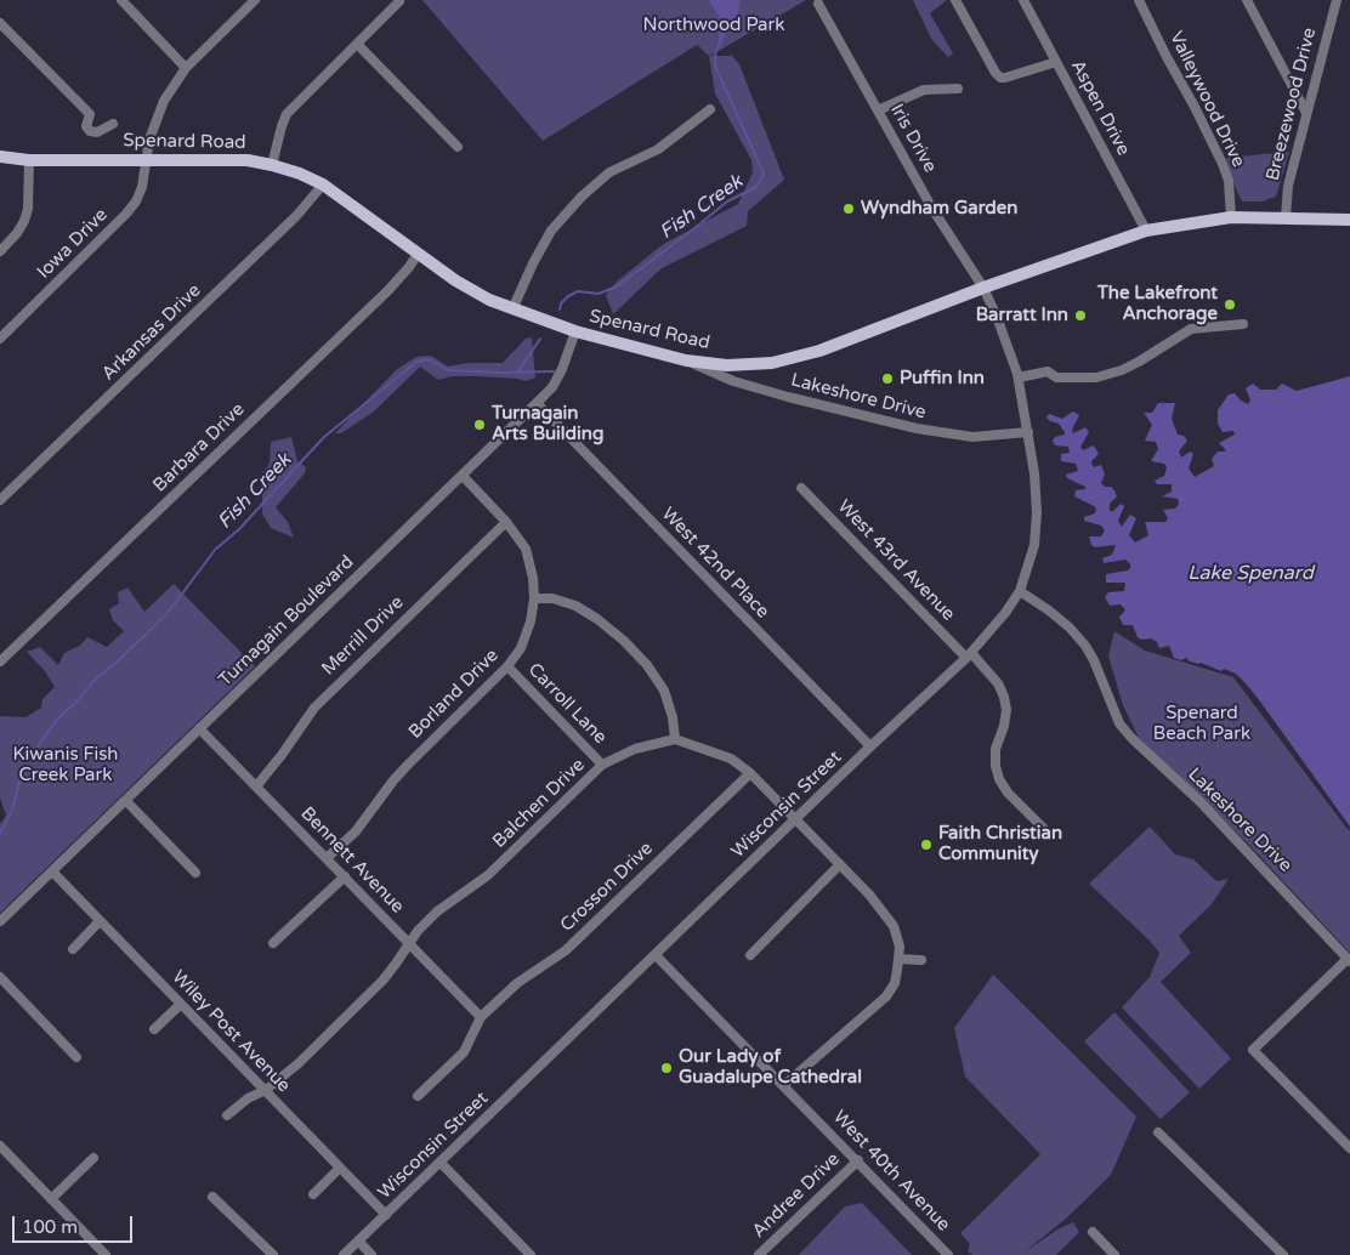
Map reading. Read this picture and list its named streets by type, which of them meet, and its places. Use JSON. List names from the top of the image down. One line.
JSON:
{"streets":{"main road":["Spenard Road"],"street":["Valleywood Drive","Breezewood Drive","Aspen Drive","Iris Drive","Iowa Drive","Arkansas Drive","Lakeshore Drive","Barbara Drive","West 43rd Avenue","West 42nd Place","Turnagain Boulevard","Merrill Drive","Borland Drive","Carroll Lane","Balchen Drive","Wisconsin Street","Bennett Avenue","Crosson Drive","Wiley Post Avenue","West 40th Avenue","Andree Drive"]},"crossings":[["Valleywood Drive","Spenard Road"],["Breezewood Drive","Spenard Road"],["Aspen Drive","Spenard Road"],["Iris Drive","Spenard Road"],["Iris Drive","Wisconsin Street"],["Spenard Road","Iowa Drive"],["Spenard Road","Arkansas Drive"],["Spenard Road","Lakeshore Drive"],["Spenard Road","Barbara Drive"],["Spenard Road","Turnagain Boulevard"],["Spenard Road","Wisconsin Street"],["Lakeshore Drive","Wisconsin Street"],["West 43rd Avenue","Wisconsin Street"],["West 42nd Place","Turnagain Boulevard"],["West 42nd Place","Wisconsin Street"],["Turnagain Boulevard","Borland Drive"],["Turnagain Boulevard","Bennett Avenue"],["Turnagain Boulevard","Wiley Post Avenue"],["Merrill Drive","Borland Drive"],["Merrill Drive","Bennett Avenue"],["Borland Drive","Carroll Lane"],["Borland Drive","Bennett Avenue"],["Carroll Lane","Balchen Drive"],["Balchen Drive","Bennett Avenue"],["Balchen Drive","Wiley Post Avenue"],["Wisconsin Street","Wiley Post Avenue"],["Wisconsin Street","West 40th Avenue"],["Bennett Avenue","Crosson Drive"],["West 40th Avenue","Andree Drive"]],"water":["Fish Creek","Lake Spenard"],"parks":["Northwood Park","Spenard Beach Park","Kiwanis Fish Creek Park"],"places":["Wyndham Garden","The Lakefront Anchorage","Barratt Inn","Puffin Inn","Turnagain Arts Building","Faith Christian Community","Our Lady of Guadalupe Cathedral"],"scale_bar":"100 m"}
